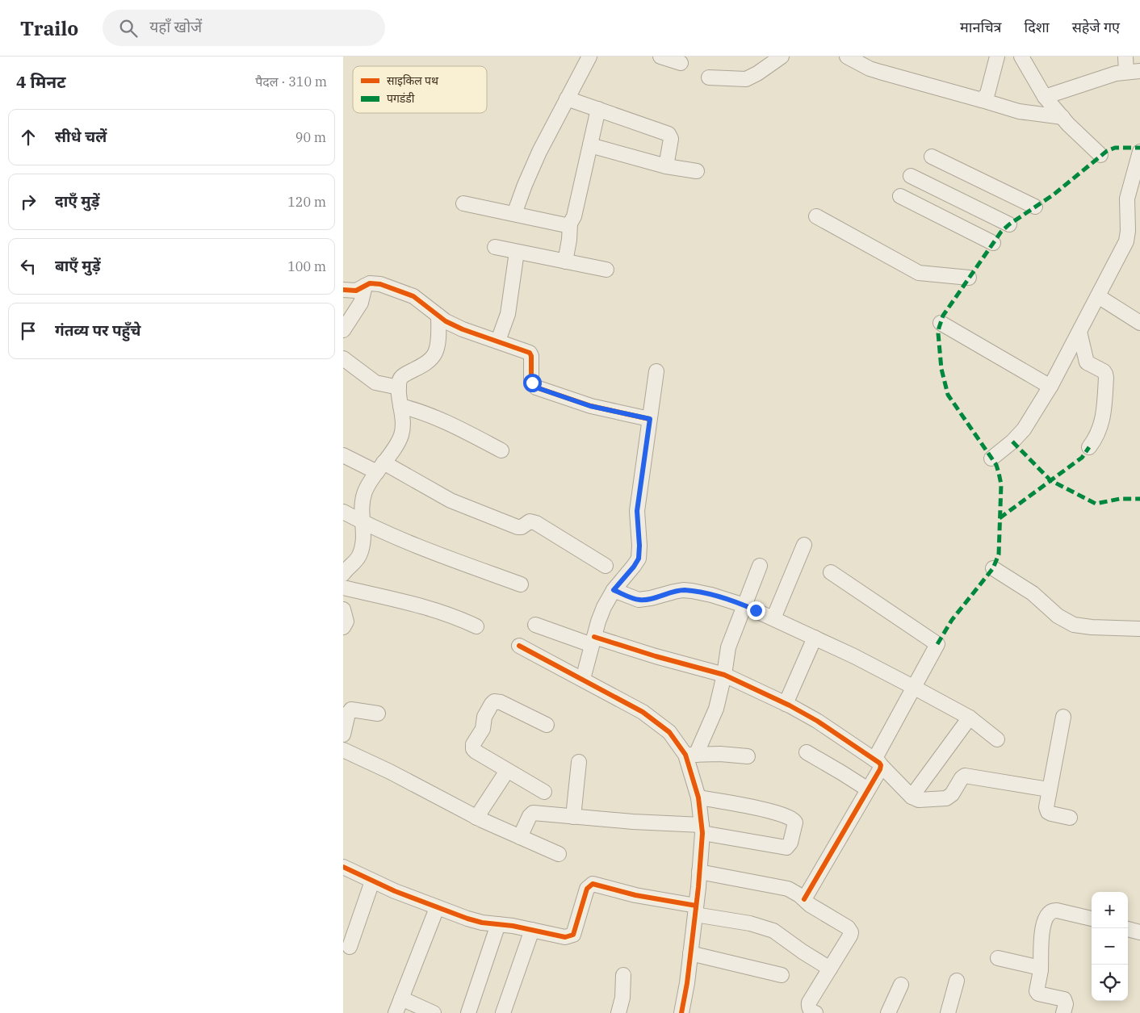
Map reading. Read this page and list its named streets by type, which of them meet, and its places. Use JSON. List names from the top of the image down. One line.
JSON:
{"legend":["साइकिल पथ","पगडंडी"],"page":{"header":"Trailo","search":"यहाँ खोजें","nav":["मानचित्र","दिशा","सहेजे गए"],"heading":["4 मिनट","पैदल · 310 m"],"list":[["सीधे चलें","90 m"],["दाएँ मुड़ें","120 m"],["बाएँ मुड़ें","100 m"],"गंतव्य पर पहुँचे"],"map_buttons":["+","−"]}}
